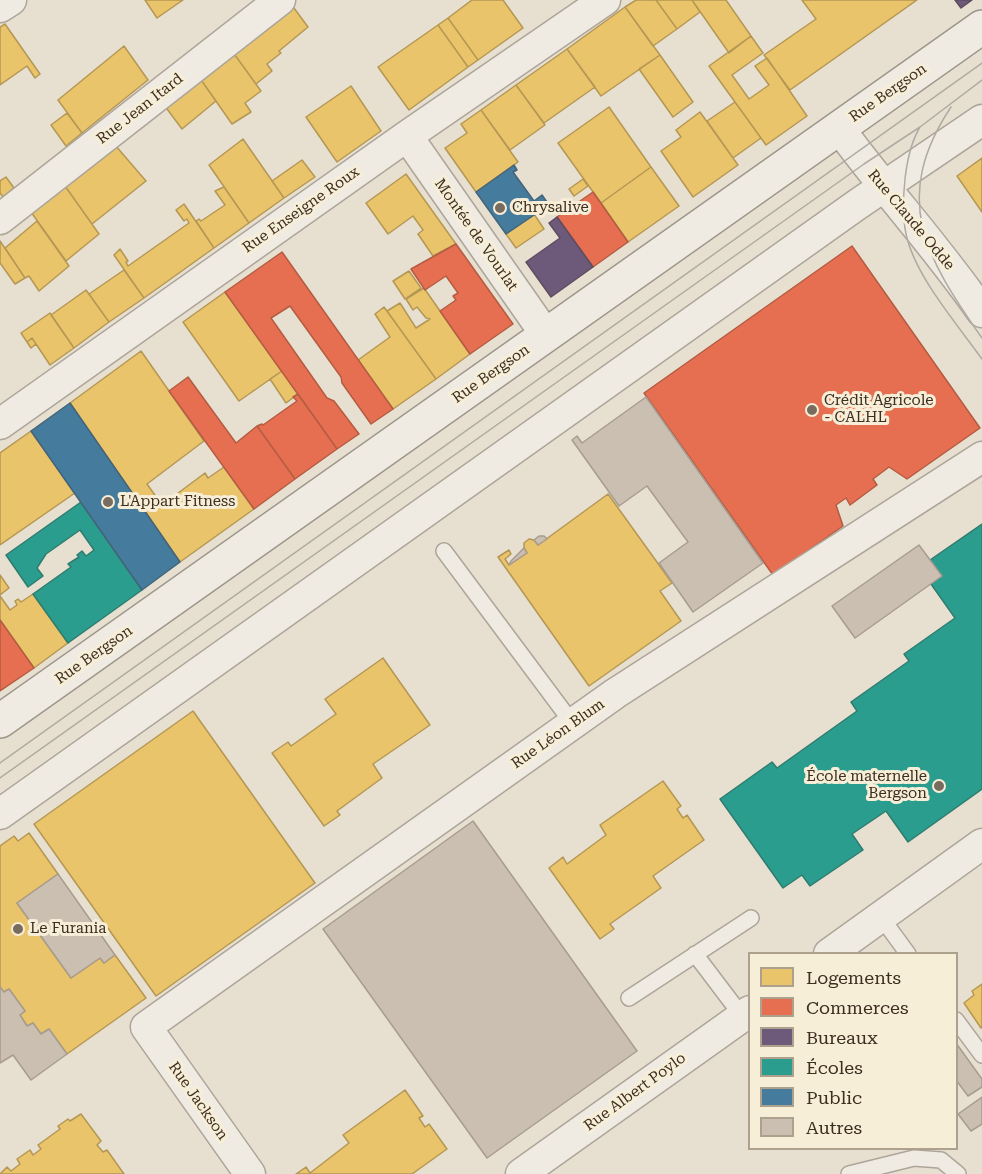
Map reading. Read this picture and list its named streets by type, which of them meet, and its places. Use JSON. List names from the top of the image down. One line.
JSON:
{"streets":{"main road":["Rue Bergson"],"street":["Rue Jean Itard","Rue Enseigne Roux","Rue Claude Odde","Montée de Vourlat","Rue Léon Blum","Rue Albert Poylo","Rue Jackson"]},"crossings":[["Rue Bergson","Rue Claude Odde"],["Rue Bergson","Montée de Vourlat"],["Rue Enseigne Roux","Montée de Vourlat"],["Rue Léon Blum","Rue Jackson"]],"places":["Chrysalive","Crédit Agricole - CALHL","L'Appart Fitness","École maternelle Bergson","Le Furania"],"legend":["Logements","Commerces","Bureaux","Écoles","Public","Autres"]}
